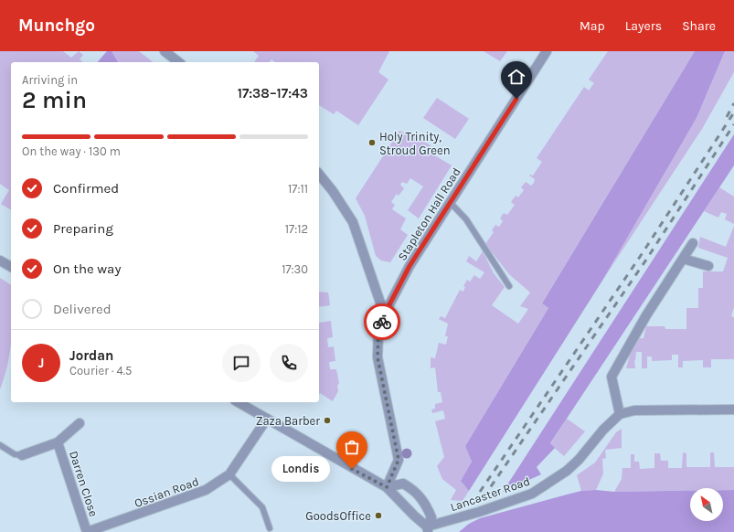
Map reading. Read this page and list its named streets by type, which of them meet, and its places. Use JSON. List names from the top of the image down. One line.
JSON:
{"streets":{"street":["Stapleton Hall Road","Darren Close","Ossian Road","Lancaster Road"]},"crossings":[["Darren Close","Ossian Road"]],"places":["Holy Trinity, Stroud Green","Zaza Barber","Londis","GoodsOffice"],"north":"top left","page":{"header":"Munchgo","nav":["Map","Layers","Share"],"heading":["2 min","Arriving in","17:38–17:43"],"panel":["Jordan","Courier · 4.5"],"bar":"On the way · 130 m","list":[["Confirmed","17:11"],["Preparing","17:12"],["On the way","17:30"],"Delivered"],"round":"J","bubble":"Londis"}}
